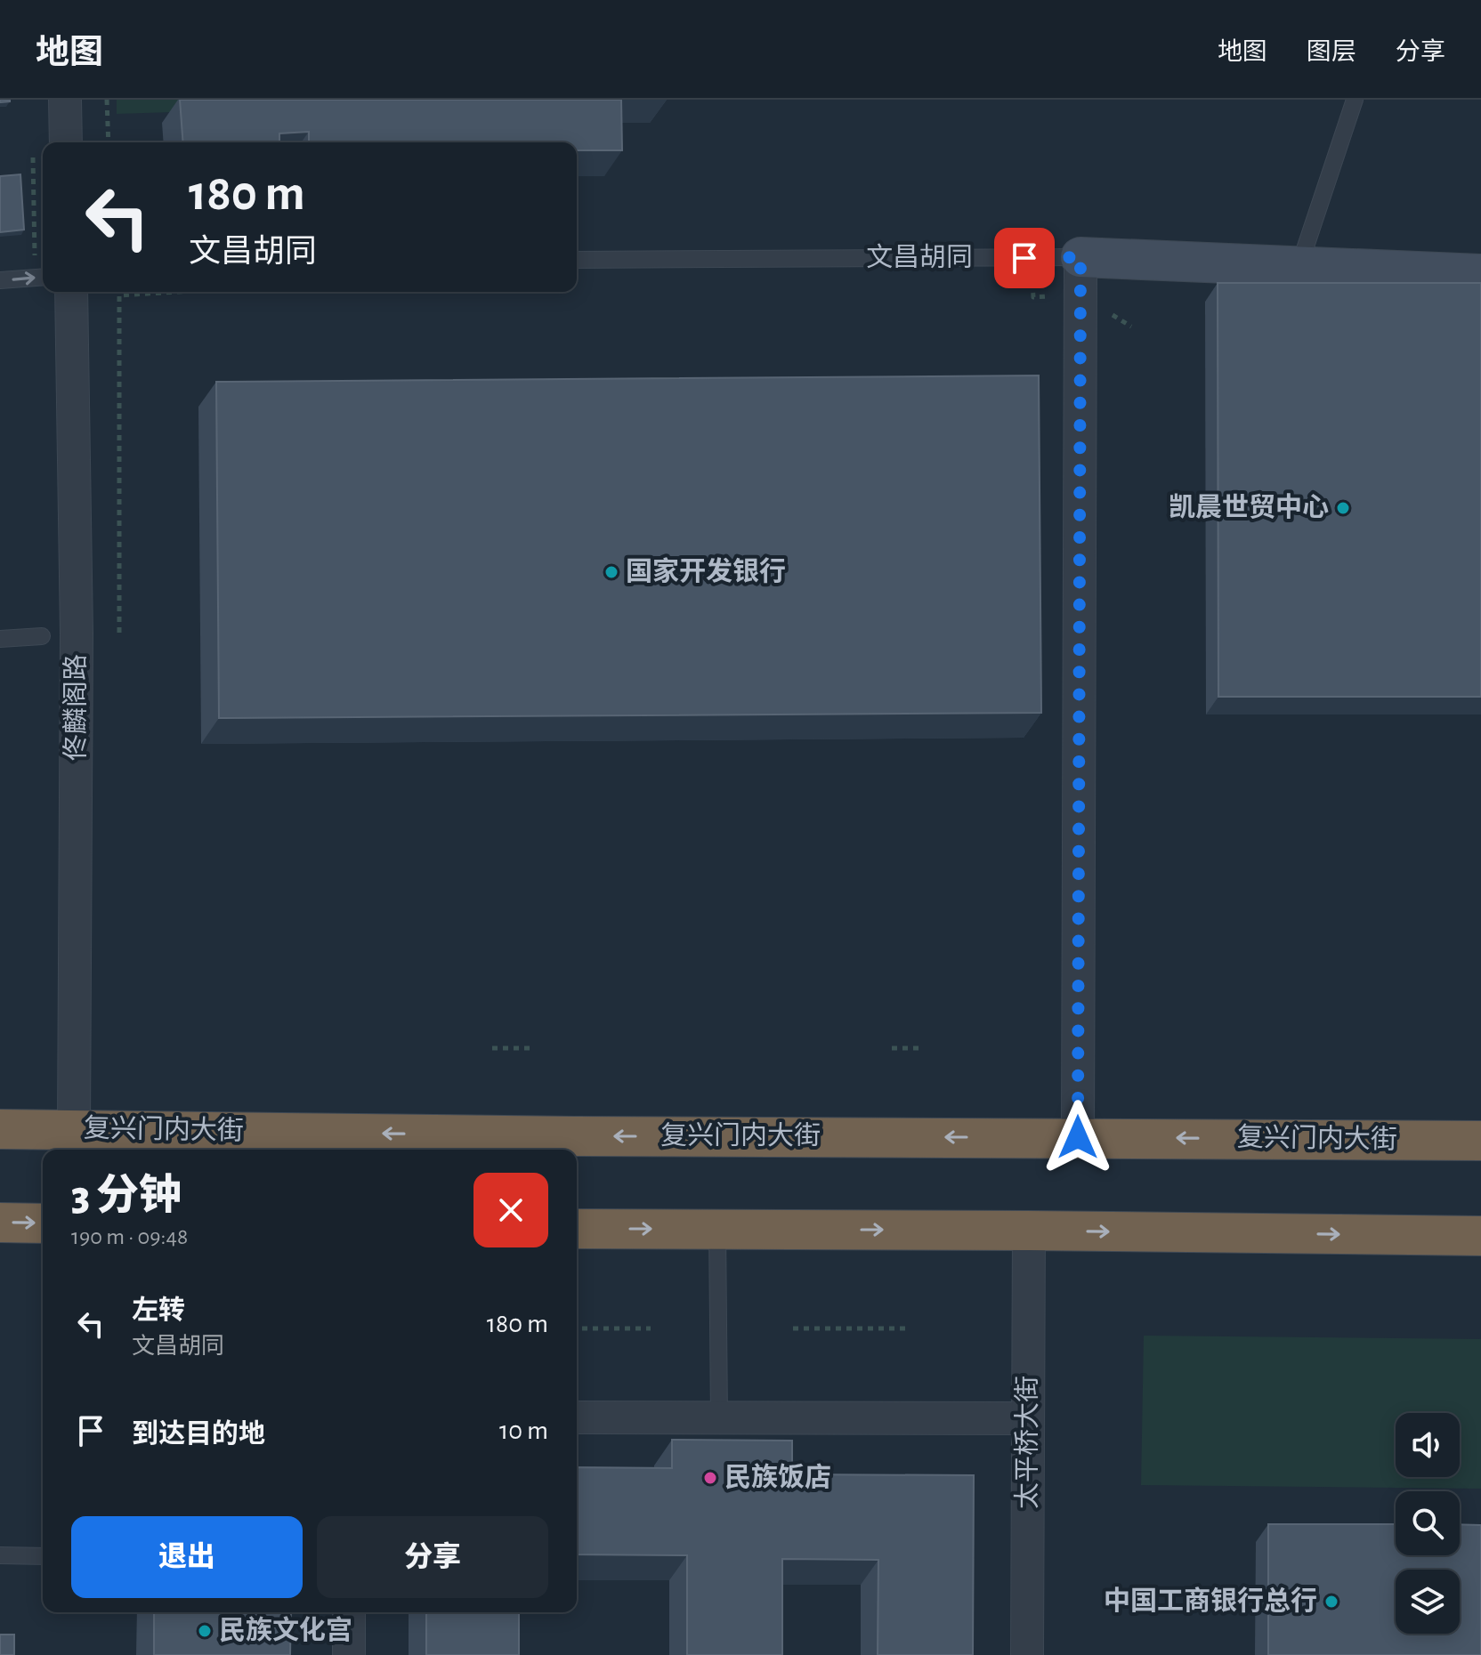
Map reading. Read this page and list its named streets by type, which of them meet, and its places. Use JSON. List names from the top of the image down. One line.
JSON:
{"streets":{"highway":["复兴门内大街"],"street":["文昌胡同","佟麟阁路","太平桥大街"]},"crossings":[["佟麟阁路","复兴门内大街"]],"places":["凯晨世贸中心","国家开发银行","民族饭店","中国工商银行总行","民族文化宫"],"page":{"header":"地图","nav":["地图","图层","分享"],"turn":["180 m","文昌胡同"],"heading":["3 分钟","190 m · 09:48"],"list":[{"name":"左转","note":"文昌胡同","value":"180 m"},{"name":"到达目的地","value":"10 m"}],"buttons":["退出","分享"]}}
